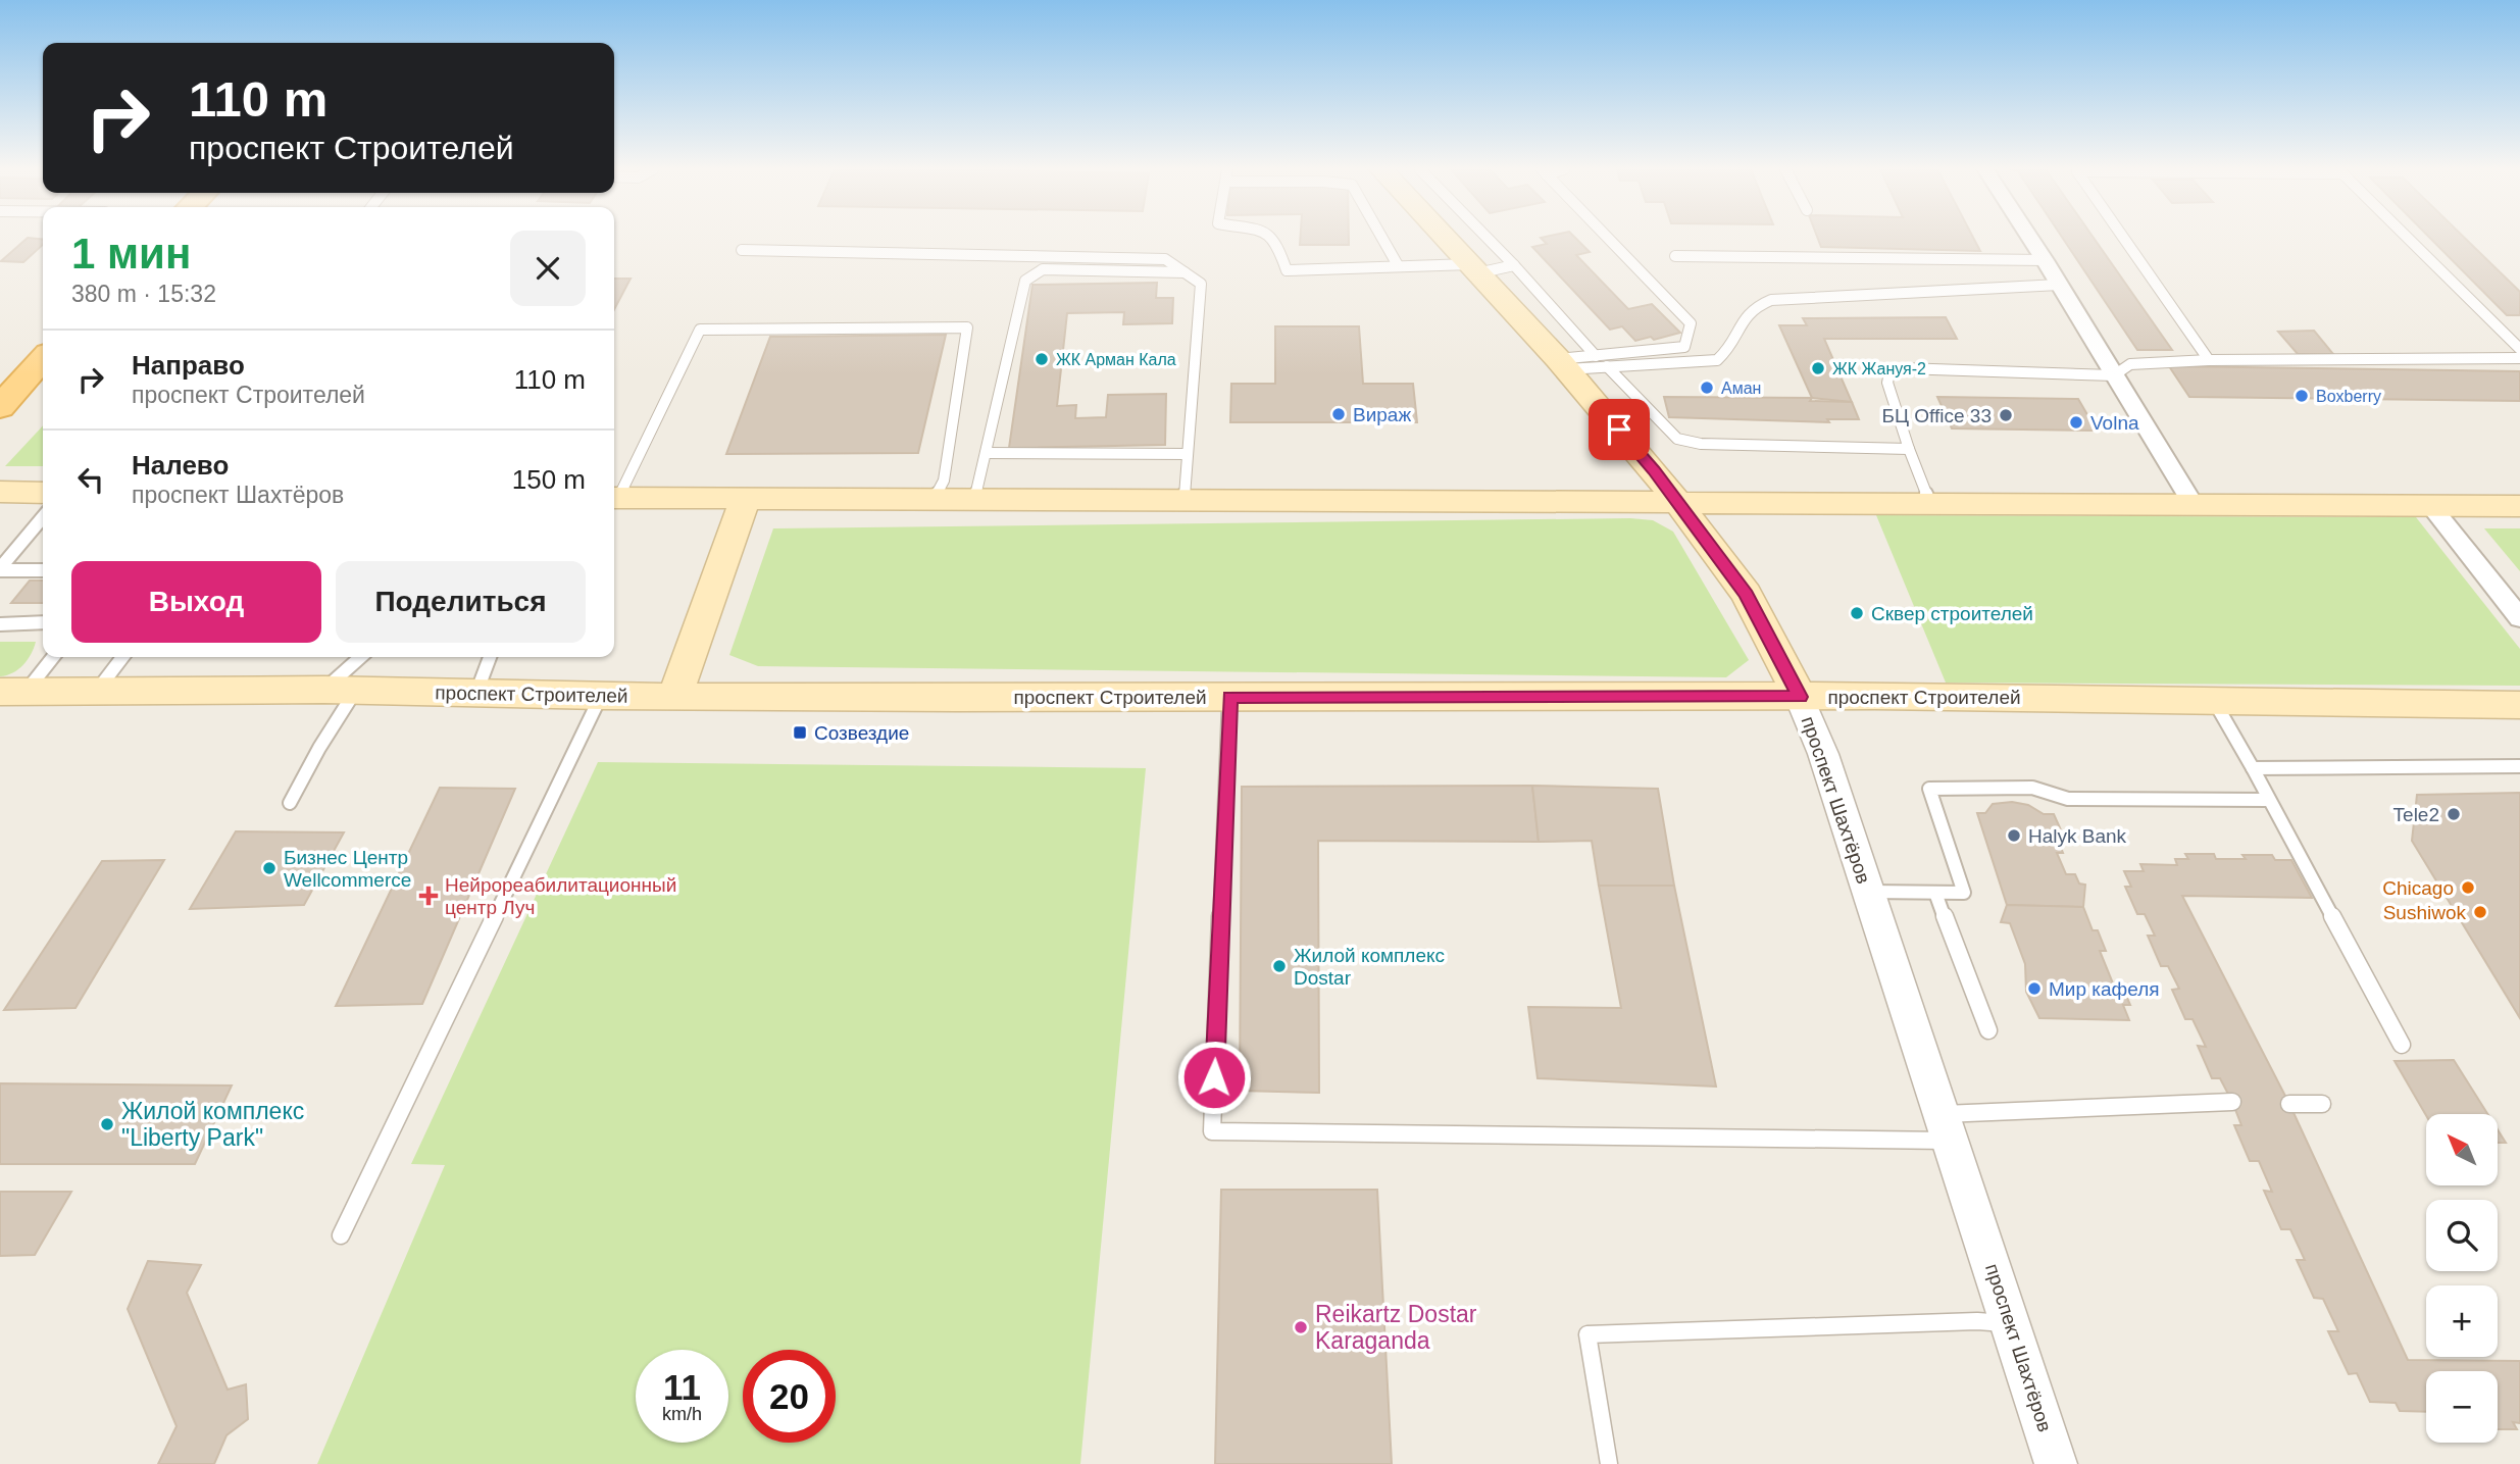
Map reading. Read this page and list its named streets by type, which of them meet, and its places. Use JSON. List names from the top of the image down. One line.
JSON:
{"streets":{"main road":["проспект Строителей","проспект Шахтёров"]},"crossings":[["проспект Строителей","проспект Шахтёров"]],"places":{"other":["ЖК Арман Кала","ЖК Жануя-2","Аман","Boxberry","Вираж","БЦ Office 33","Volna","Сквер строителей","Tele2","Halyk Bank","Бизнес Центр Wellcommerce","Chicago","Sushiwok","Жилой комплекс Dostar","Мир кафеля","Жилой комплекс \"Liberty Park\"","Reikartz Dostar Karaganda"],"transit":["Созвездие"],"health":["Нейрореабилитационный центр Луч"]},"north":"top left","page":{"turn":["110 m","проспект Строителей"],"heading":["1 мин","380 m · 15:32"],"list":[{"name":"Направо","note":"проспект Строителей","value":"110 m"},{"name":"Налево","note":"проспект Шахтёров","value":"150 m"}],"buttons":["Выход","Поделиться"],"map_buttons":["+","−"],"speed":"11 km/h","limit":"20"}}
